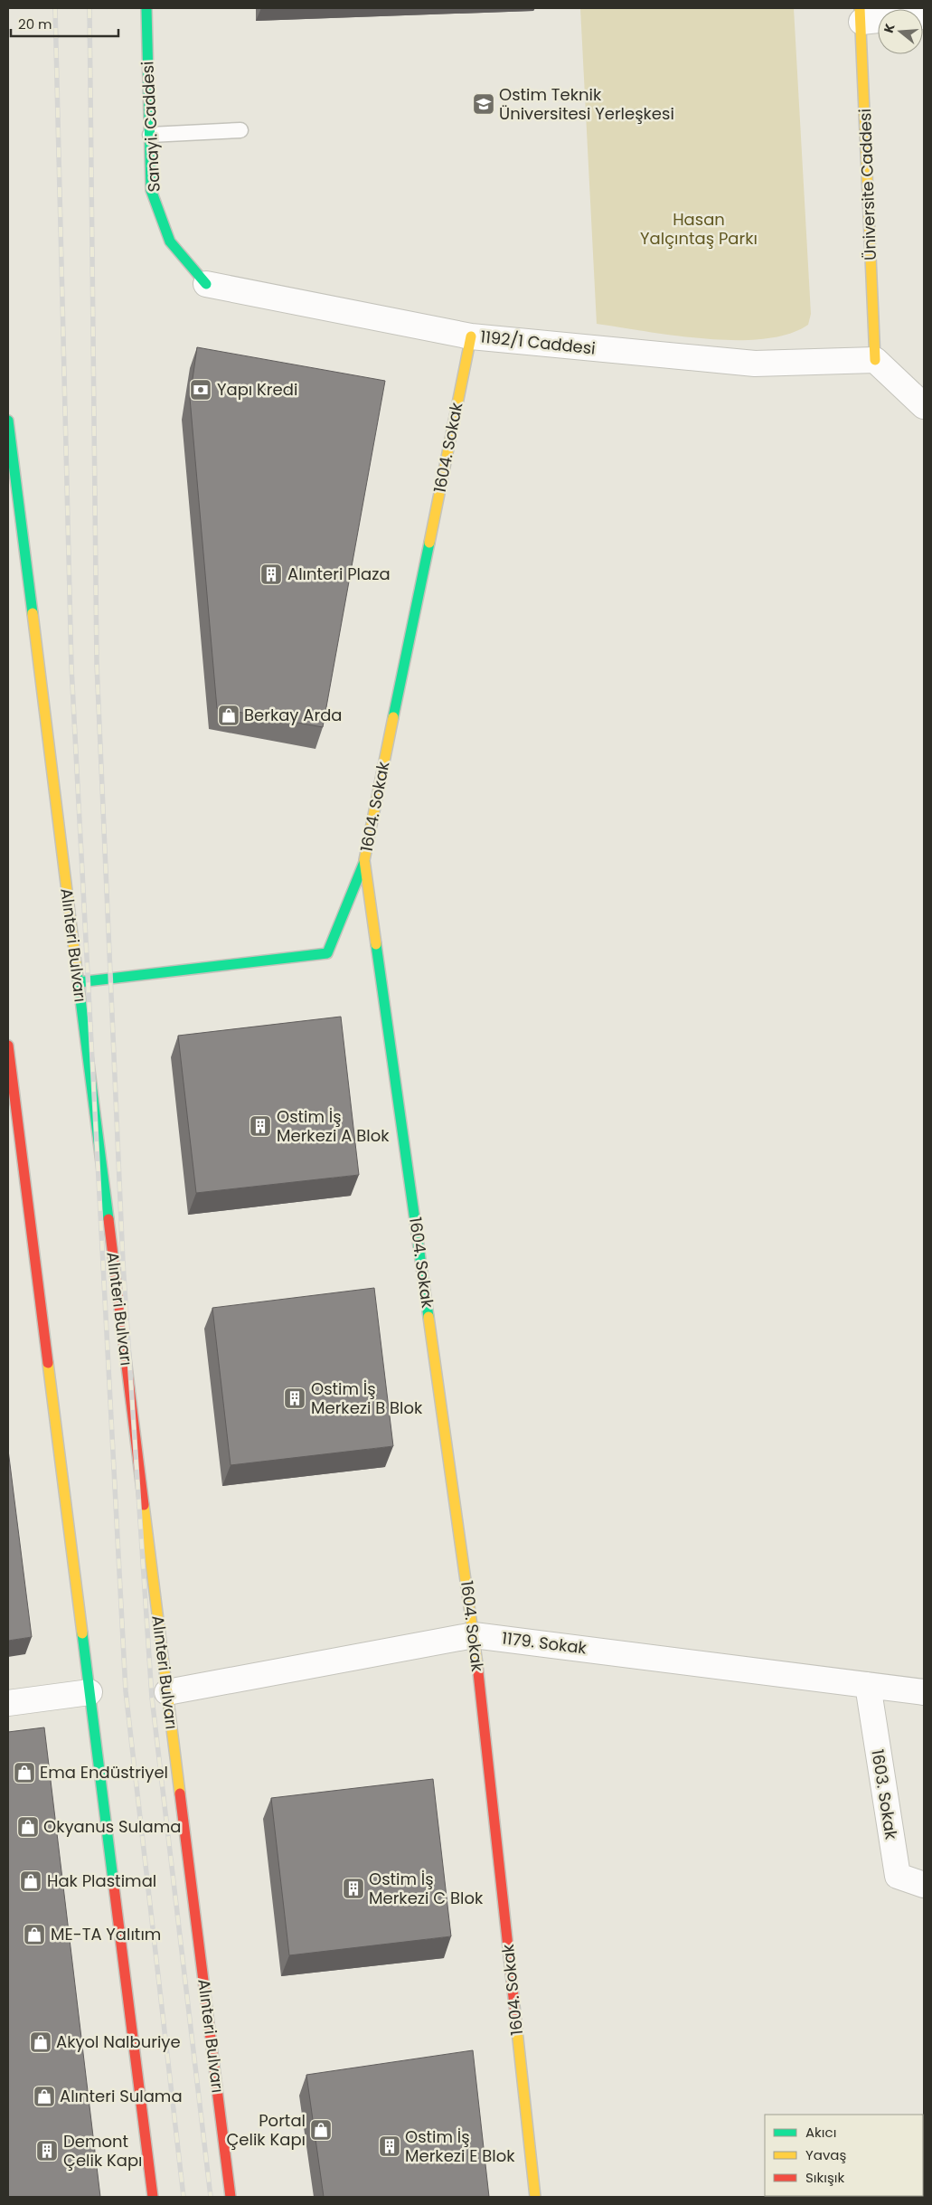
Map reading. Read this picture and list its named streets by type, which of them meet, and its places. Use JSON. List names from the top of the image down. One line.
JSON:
{"streets":{"main road":["Sanayi. Caddesi","Üniversite Caddesi","1604. Sokak","Alınteri Bulvarı"],"street":["1192/1 Caddesi","1179. Sokak","1603. Sokak"]},"crossings":[["Sanayi. Caddesi","1192/1 Caddesi"],["Üniversite Caddesi","1192/1 Caddesi"],["1192/1 Caddesi","1604. Sokak"],["1604. Sokak","1179. Sokak"],["Alınteri Bulvarı","1179. Sokak"],["1179. Sokak","1603. Sokak"]],"parks":["Hasan Yalçıntaş Parkı"],"places":{"school or university":["Ostim Teknik Üniversitesi Yerleşkesi"],"bank":["Yapı Kredi"],"building":["Alınteri Plaza","Ostim İş Merkezi A Blok","Ostim İş Merkezi B Blok","Ostim İş Merkezi C Blok","Ostim İş Merkezi E Blok","Demont Çelik Kapı"],"shop":["Berkay Arda","Ema Endüstriyel","Okyanus Sulama","Hak Plastimal","ME-TA Yalıtım","Akyol Nalburiye","Alınteri Sulama","Portal Çelik Kapı"]},"legend":["Akıcı","Yavaş","Sıkışık"],"scale_bar":"20 m","north":"left"}
